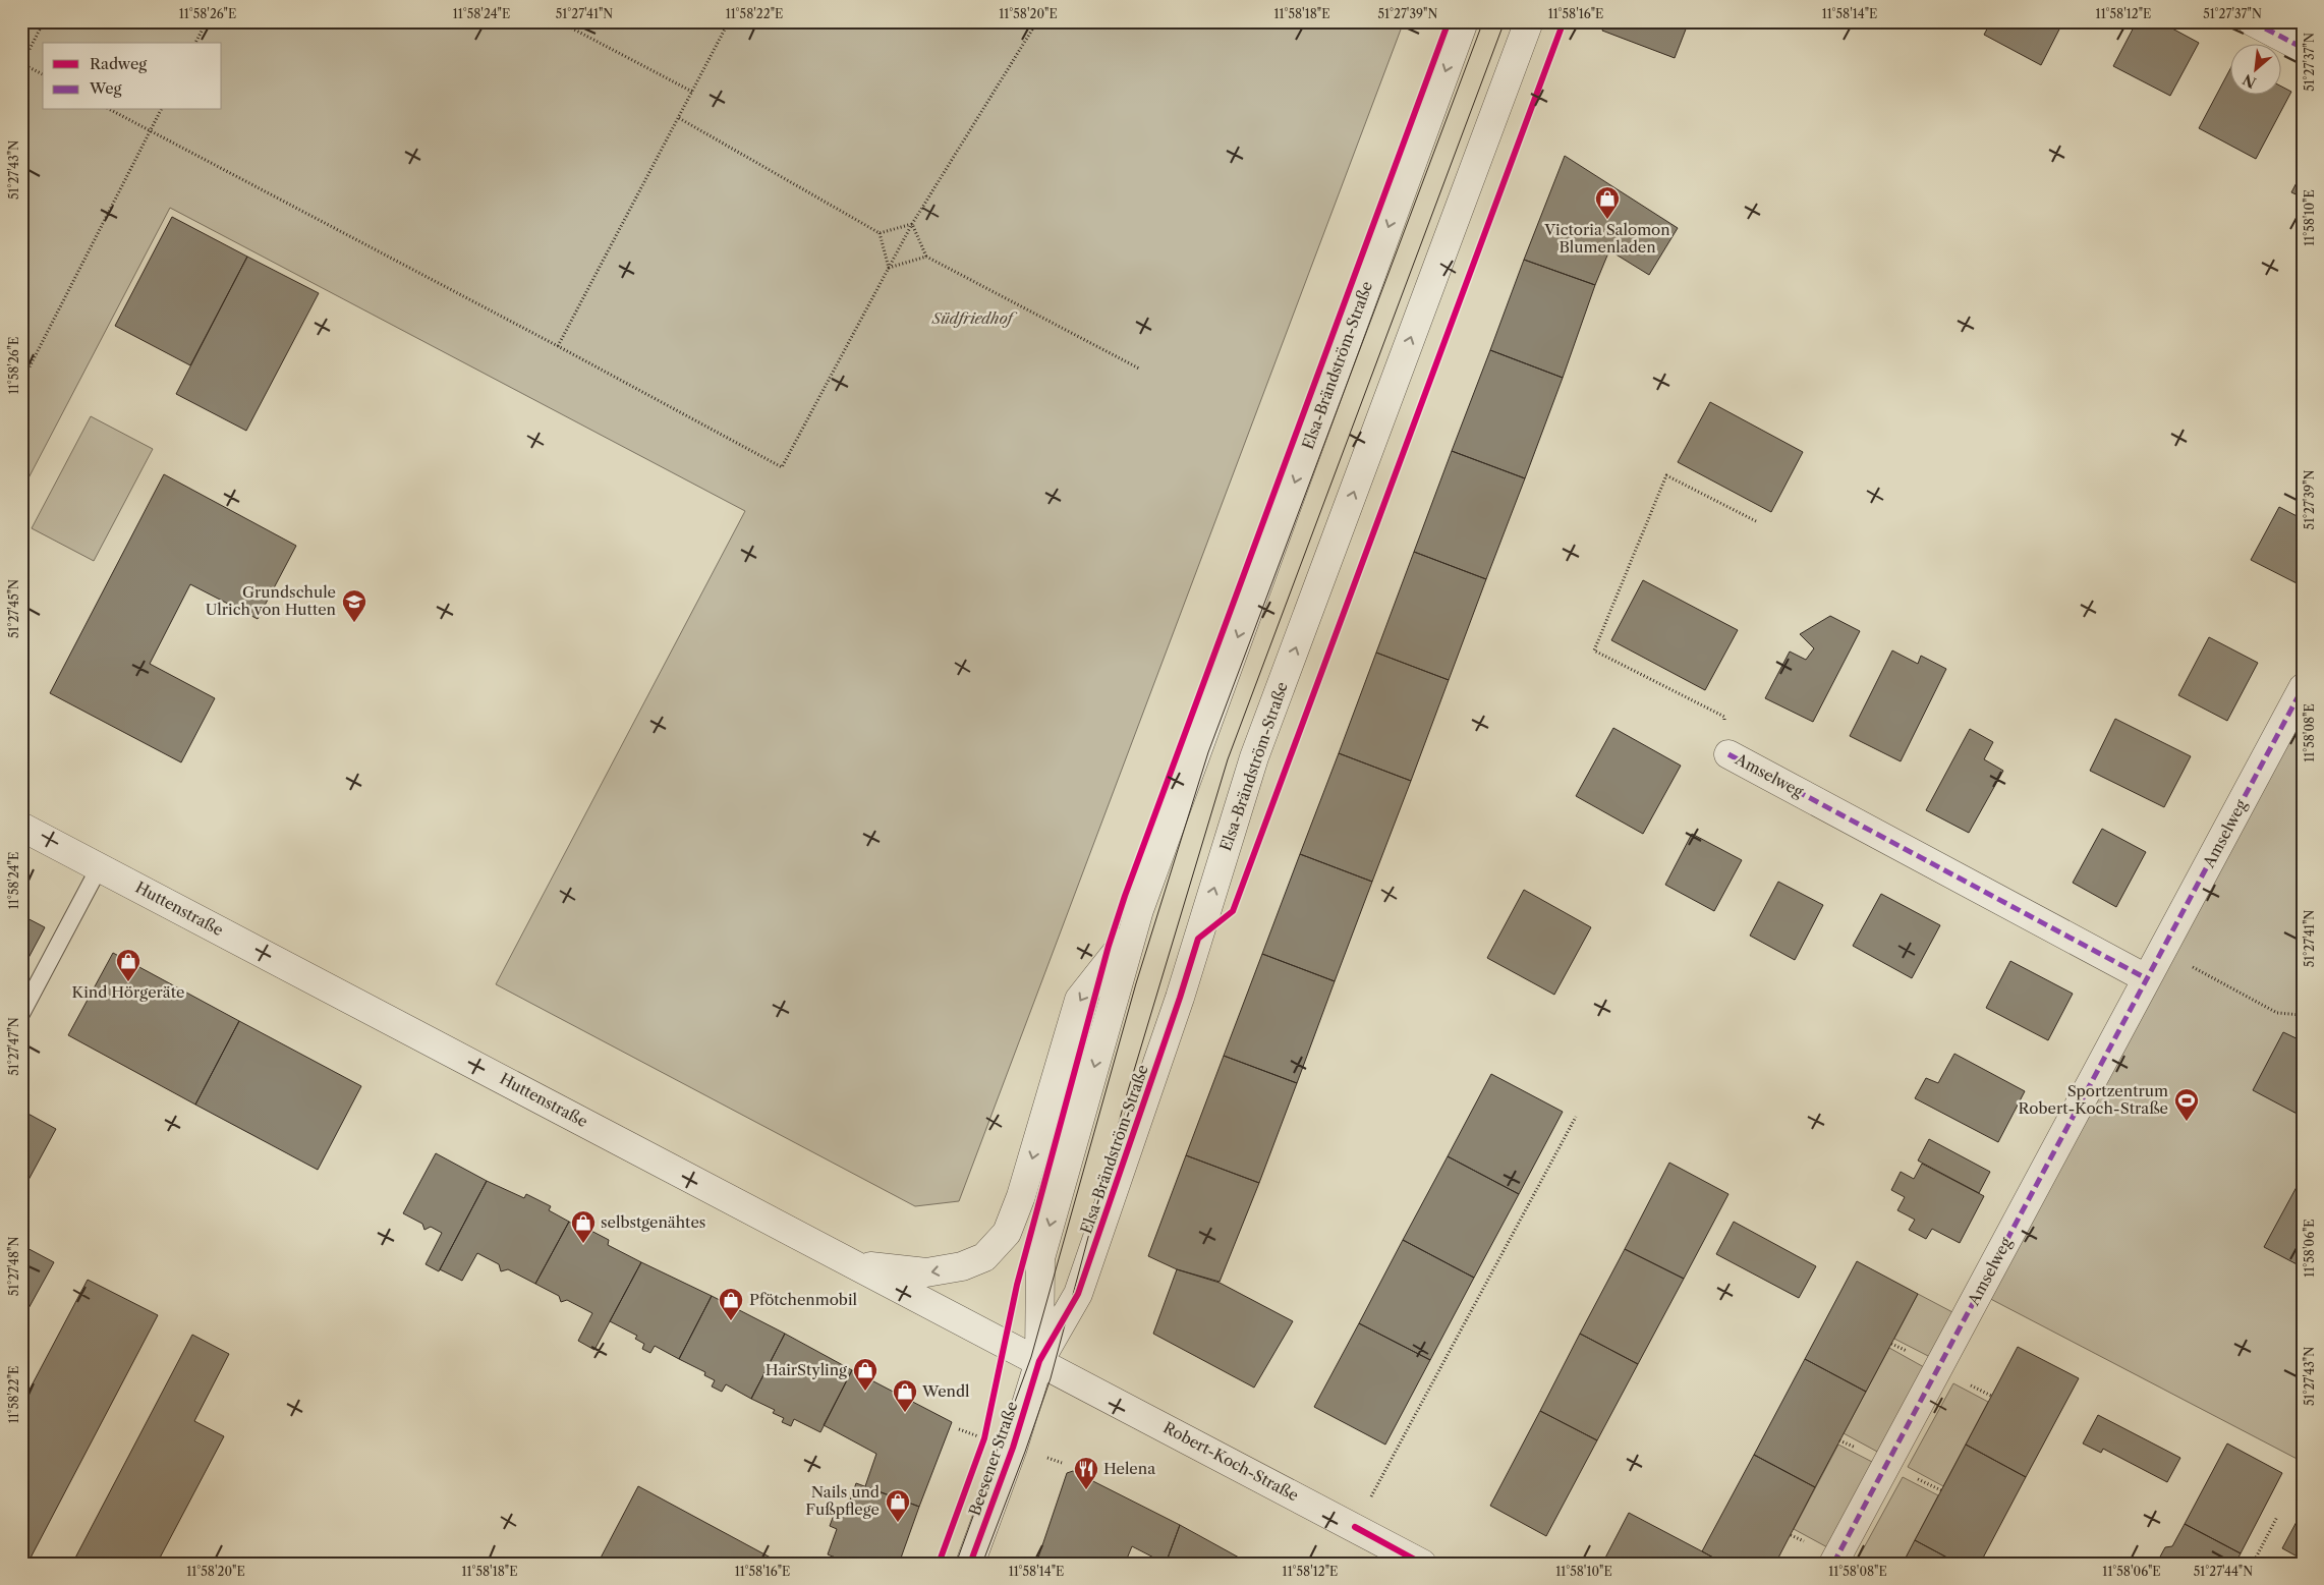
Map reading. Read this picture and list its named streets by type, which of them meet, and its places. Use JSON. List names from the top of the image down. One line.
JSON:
{"streets":{"street":["Elsa-Brändström-Straße","Amselweg","Huttenstraße","Beesener Straße","Robert-Koch-Straße"]},"crossings":[["Elsa-Brändström-Straße","Huttenstraße"],["Elsa-Brändström-Straße","Beesener Straße"],["Elsa-Brändström-Straße","Robert-Koch-Straße"],["Huttenstraße","Beesener Straße"],["Huttenstraße","Robert-Koch-Straße"],["Beesener Straße","Robert-Koch-Straße"]],"parks":["Südfriedhof"],"places":{"shop":["Victoria Salomon Blumenladen","Kind Hörgeräte","selbstgenähtes","Pfötchenmobil","HairStyling","Wendl","Nails und Fußpflege"],"school or university":["Grundschule Ulrich von Hutten"],"sports":["Sportzentrum Robert-Koch-Straße"],"restaurant":["Helena"]},"legend":["Radweg","Weg"],"north":"bottom left","coordinates":["11°58'26\"E","11°58'24\"E","51°27'41\"N","11°58'22\"E","11°58'20\"E","11°58'18\"E","51°27'39\"N","11°58'16\"E","11°58'14\"E","11°58'12\"E","51°27'37\"N","51°27'43\"N","11°58'10\"E","51°27'45\"N","11°58'08\"E","51°27'47\"N","11°58'06\"E","51°27'48\"N","51°27'44\"N"]}
